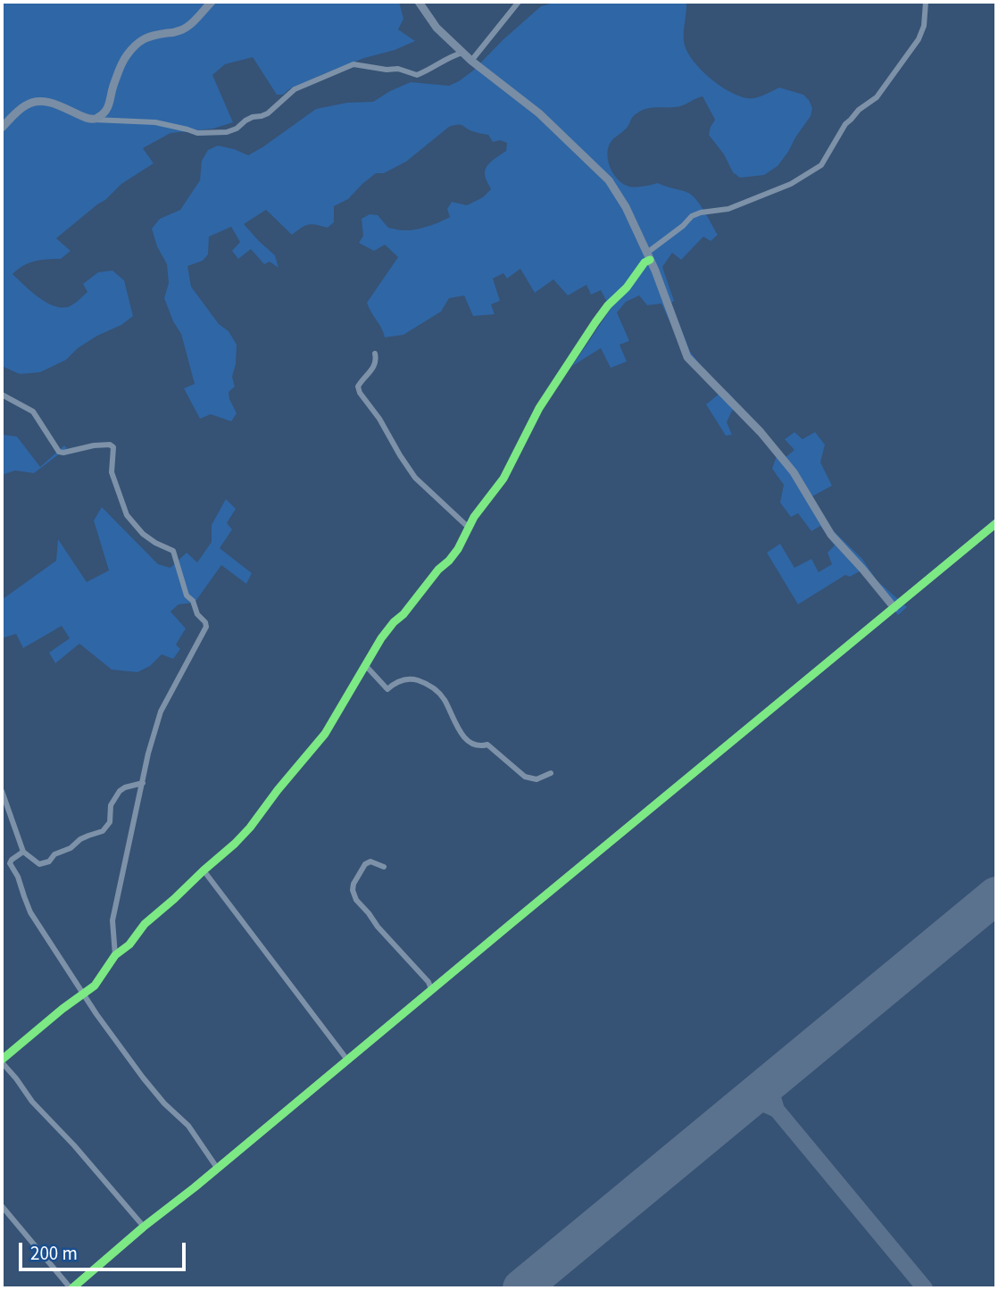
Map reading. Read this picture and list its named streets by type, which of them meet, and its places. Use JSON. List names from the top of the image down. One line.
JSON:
{"scale_bar":"200 m"}
